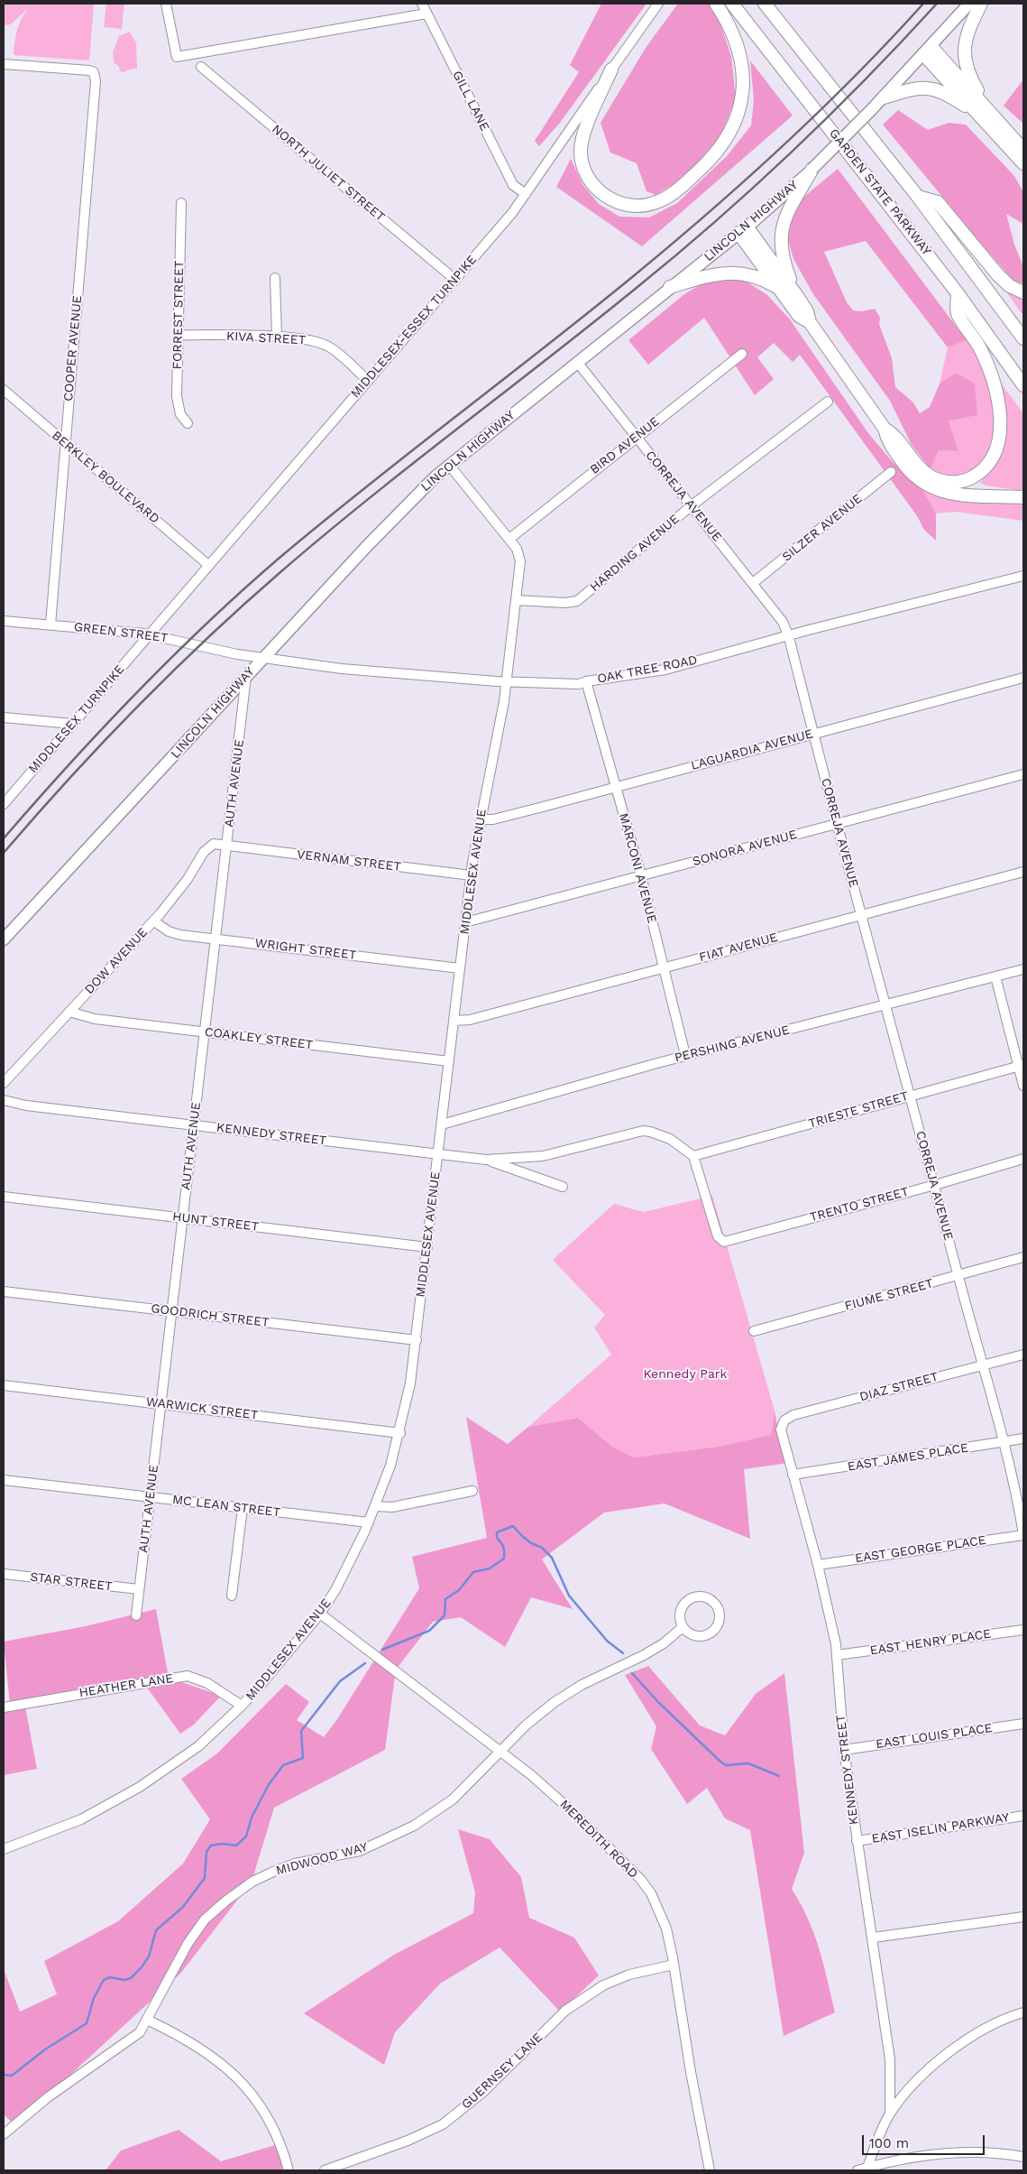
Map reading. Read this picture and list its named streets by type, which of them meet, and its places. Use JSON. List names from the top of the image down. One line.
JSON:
{"streets":{"highway":["GARDEN STATE PARKWAY"],"main road":["LINCOLN HIGHWAY"],"street":["GILL LANE","NORTH JULIET STREET","FORREST STREET","MIDDLESEX-ESSEX TURNPIKE","KIVA STREET","COOPER AVENUE","BIRD AVENUE","BERKLEY BOULEVARD","CORREJA AVENUE","SILZER AVENUE","HARDING AVENUE","GREEN STREET","OAK TREE ROAD","MIDDLESEX TURNPIKE","LAGUARDIA AVENUE","AUTH AVENUE","SONORA AVENUE","VERNAM STREET","MARCONI AVENUE","MIDDLESEX AVENUE","FIAT AVENUE","WRIGHT STREET","DOW AVENUE","COAKLEY STREET","PERSHING AVENUE","TRIESTE STREET","KENNEDY STREET","TRENTO STREET","HUNT STREET","FIUME STREET","GOODRICH STREET","DIAZ STREET","WARWICK STREET","EAST JAMES PLACE","MC LEAN STREET","EAST GEORGE PLACE","STAR STREET","EAST HENRY PLACE","HEATHER LANE","EAST LOUIS PLACE","EAST ISELIN PARKWAY","MEREDITH ROAD","MIDWOOD WAY","GUERNSEY LANE"]},"crossings":[["GILL LANE","MIDDLESEX-ESSEX TURNPIKE"],["NORTH JULIET STREET","MIDDLESEX-ESSEX TURNPIKE"],["LINCOLN HIGHWAY","CORREJA AVENUE"],["LINCOLN HIGHWAY","GREEN STREET"],["LINCOLN HIGHWAY","OAK TREE ROAD"],["LINCOLN HIGHWAY","AUTH AVENUE"],["LINCOLN HIGHWAY","MIDDLESEX AVENUE"],["FORREST STREET","KIVA STREET"],["MIDDLESEX-ESSEX TURNPIKE","KIVA STREET"],["MIDDLESEX-ESSEX TURNPIKE","BERKLEY BOULEVARD"],["MIDDLESEX-ESSEX TURNPIKE","GREEN STREET"],["MIDDLESEX-ESSEX TURNPIKE","MIDDLESEX TURNPIKE"],["COOPER AVENUE","BERKLEY BOULEVARD"],["COOPER AVENUE","GREEN STREET"],["BIRD AVENUE","CORREJA AVENUE"],["BIRD AVENUE","MIDDLESEX AVENUE"],["CORREJA AVENUE","SILZER AVENUE"],["CORREJA AVENUE","HARDING AVENUE"],["CORREJA AVENUE","OAK TREE ROAD"],["CORREJA AVENUE","LAGUARDIA AVENUE"],["CORREJA AVENUE","SONORA AVENUE"],["CORREJA AVENUE","FIAT AVENUE"],["CORREJA AVENUE","PERSHING AVENUE"],["CORREJA AVENUE","TRIESTE STREET"],["CORREJA AVENUE","TRENTO STREET"],["CORREJA AVENUE","FIUME STREET"],["CORREJA AVENUE","DIAZ STREET"],["CORREJA AVENUE","EAST JAMES PLACE"],["CORREJA AVENUE","EAST GEORGE PLACE"],["HARDING AVENUE","MIDDLESEX AVENUE"],["GREEN STREET","OAK TREE ROAD"],["GREEN STREET","MIDDLESEX TURNPIKE"],["OAK TREE ROAD","MARCONI AVENUE"],["OAK TREE ROAD","MIDDLESEX AVENUE"],["LAGUARDIA AVENUE","MARCONI AVENUE"],["LAGUARDIA AVENUE","MIDDLESEX AVENUE"],["AUTH AVENUE","VERNAM STREET"],["AUTH AVENUE","WRIGHT STREET"],["AUTH AVENUE","DOW AVENUE"],["AUTH AVENUE","COAKLEY STREET"],["AUTH AVENUE","KENNEDY STREET"],["AUTH AVENUE","HUNT STREET"],["AUTH AVENUE","GOODRICH STREET"],["AUTH AVENUE","WARWICK STREET"],["AUTH AVENUE","MC LEAN STREET"],["AUTH AVENUE","STAR STREET"],["SONORA AVENUE","MARCONI AVENUE"],["SONORA AVENUE","MIDDLESEX AVENUE"],["VERNAM STREET","MIDDLESEX AVENUE"],["VERNAM STREET","DOW AVENUE"],["MARCONI AVENUE","FIAT AVENUE"],["MARCONI AVENUE","PERSHING AVENUE"],["MIDDLESEX AVENUE","FIAT AVENUE"],["MIDDLESEX AVENUE","WRIGHT STREET"],["MIDDLESEX AVENUE","COAKLEY STREET"],["MIDDLESEX AVENUE","PERSHING AVENUE"],["MIDDLESEX AVENUE","KENNEDY STREET"],["MIDDLESEX AVENUE","HUNT STREET"],["MIDDLESEX AVENUE","GOODRICH STREET"],["MIDDLESEX AVENUE","WARWICK STREET"],["MIDDLESEX AVENUE","MC LEAN STREET"],["MIDDLESEX AVENUE","HEATHER LANE"],["MIDDLESEX AVENUE","MEREDITH ROAD"],["WRIGHT STREET","DOW AVENUE"],["DOW AVENUE","COAKLEY STREET"],["TRIESTE STREET","KENNEDY STREET"],["TRIESTE STREET","TRENTO STREET"],["KENNEDY STREET","TRENTO STREET"],["KENNEDY STREET","DIAZ STREET"],["KENNEDY STREET","EAST JAMES PLACE"],["KENNEDY STREET","EAST GEORGE PLACE"],["KENNEDY STREET","EAST HENRY PLACE"],["KENNEDY STREET","EAST LOUIS PLACE"],["KENNEDY STREET","EAST ISELIN PARKWAY"],["MEREDITH ROAD","MIDWOOD WAY"],["MEREDITH ROAD","GUERNSEY LANE"]],"parks":["Kennedy Park"],"scale_bar":"100 m"}
